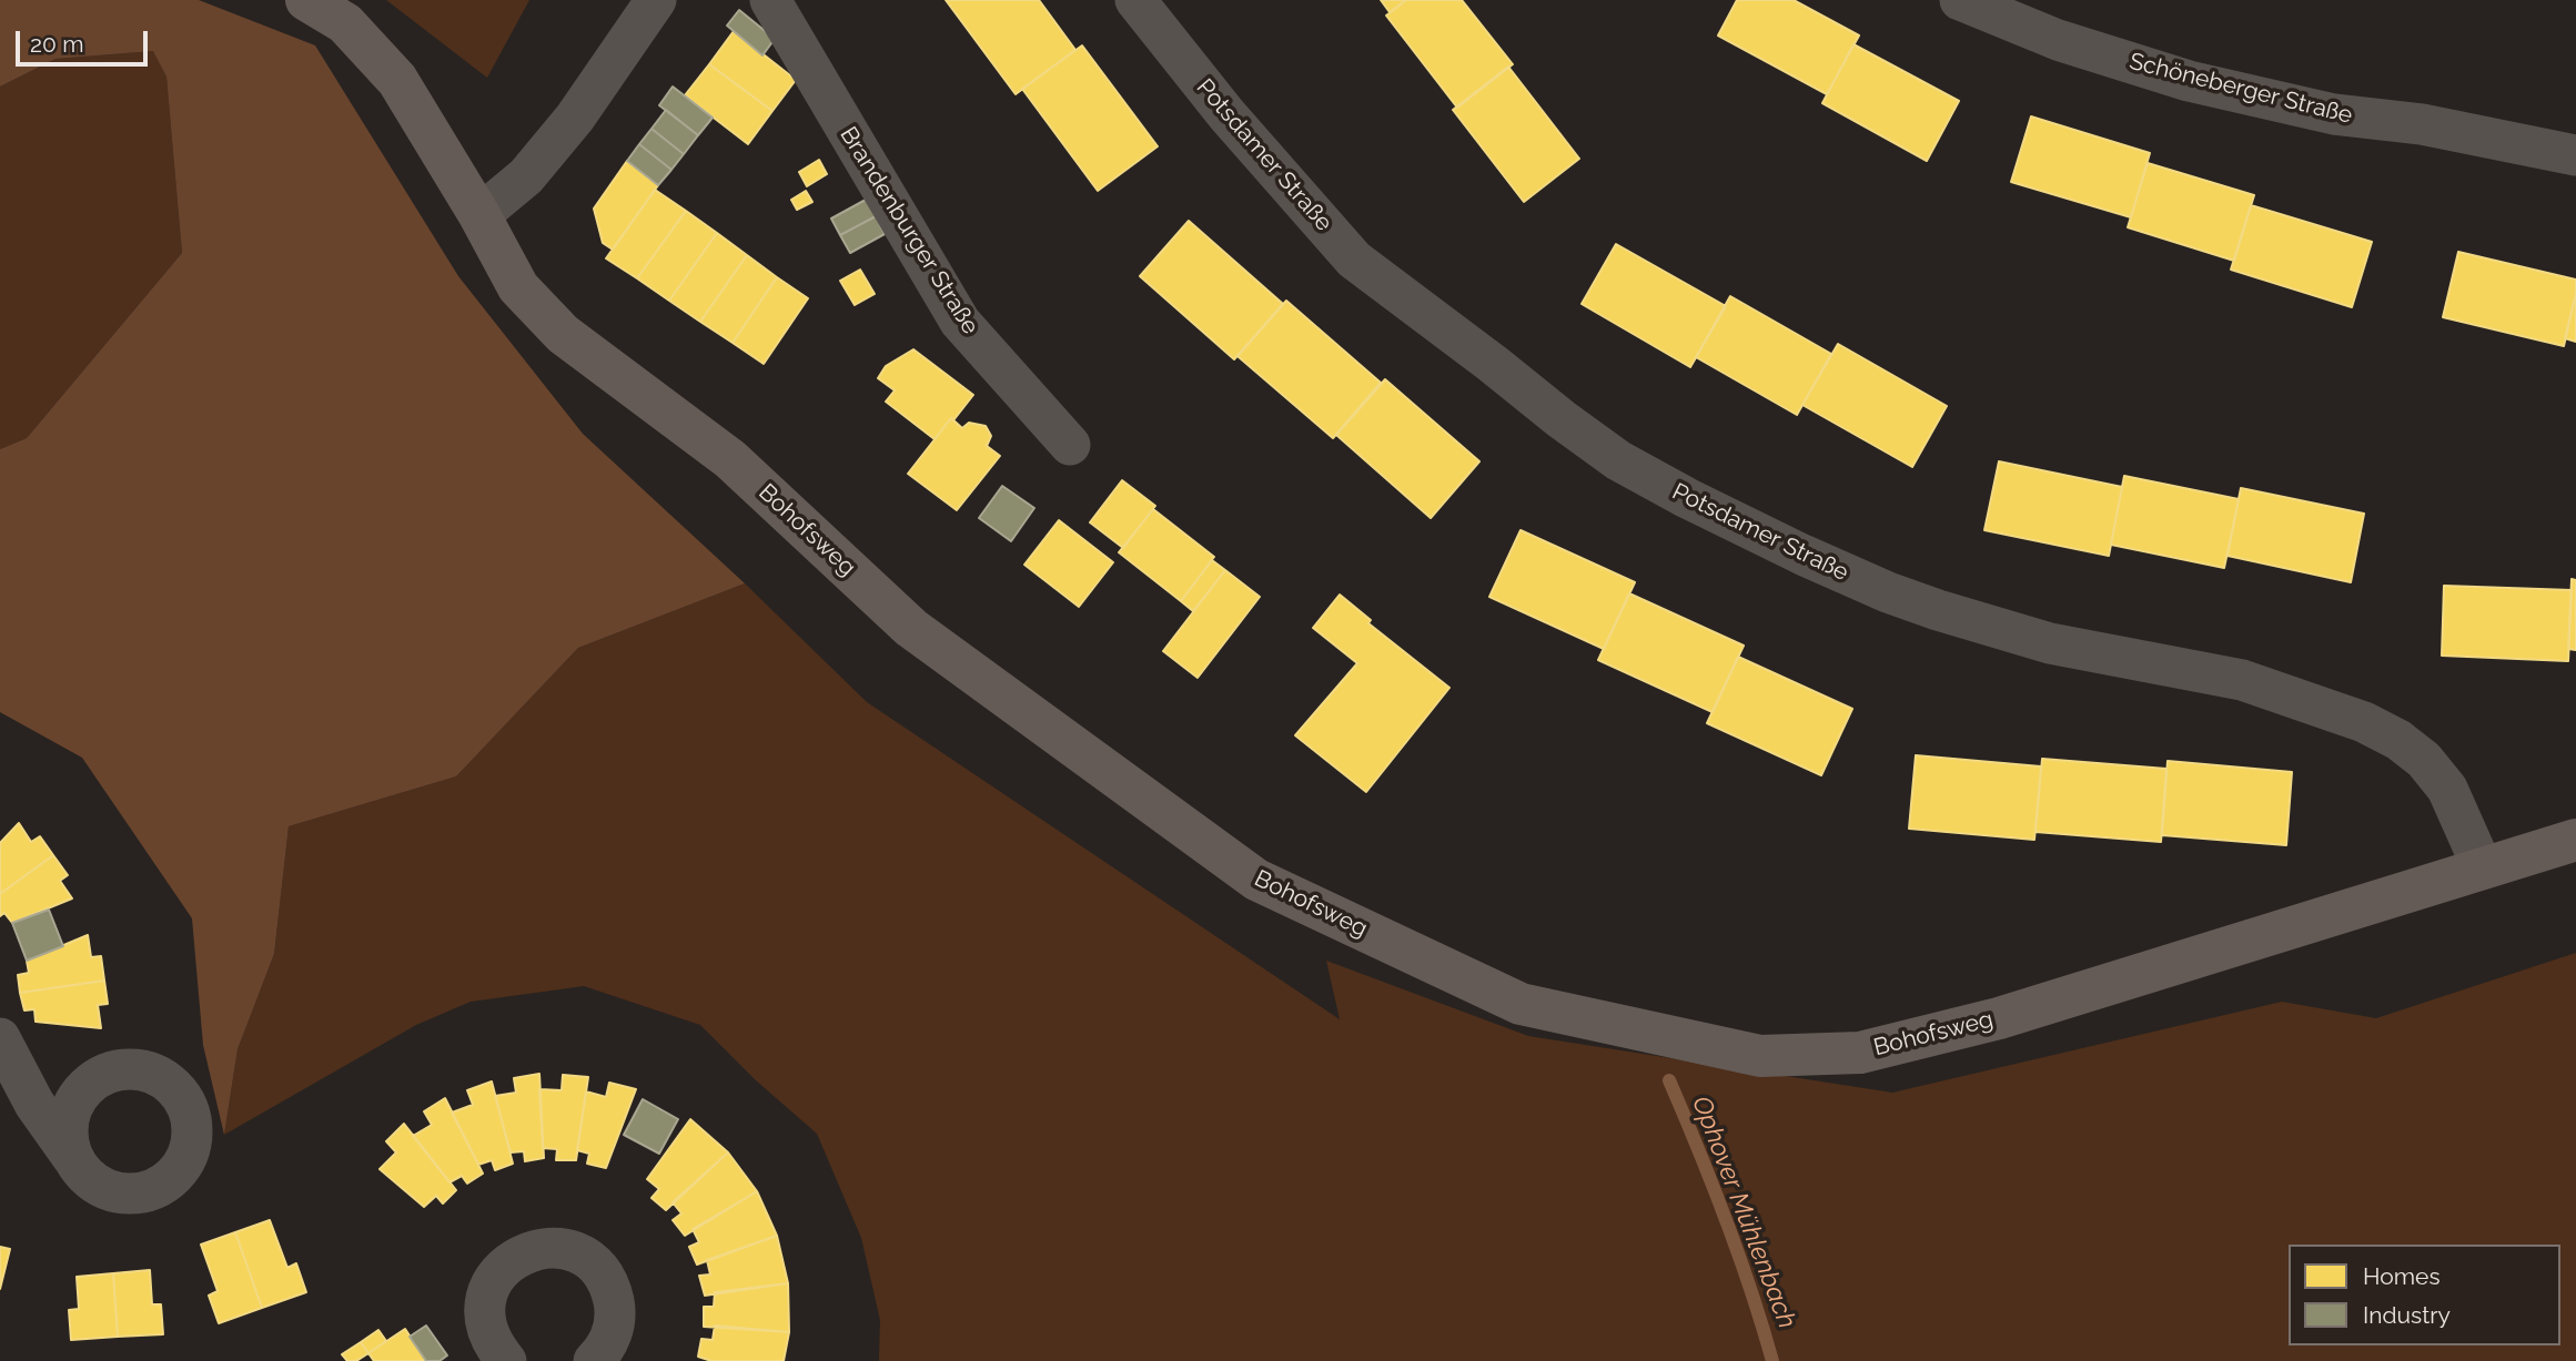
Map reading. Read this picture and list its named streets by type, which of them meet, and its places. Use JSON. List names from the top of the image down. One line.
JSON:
{"streets":{"street":["Schöneberger Straße","Potsdamer Straße","Brandenburger Straße","Bohofsweg"]},"crossings":[["Potsdamer Straße","Bohofsweg"]],"water":["Ophover Mühlenbach"],"legend":["Homes","Industry"],"scale_bar":"20 m"}
